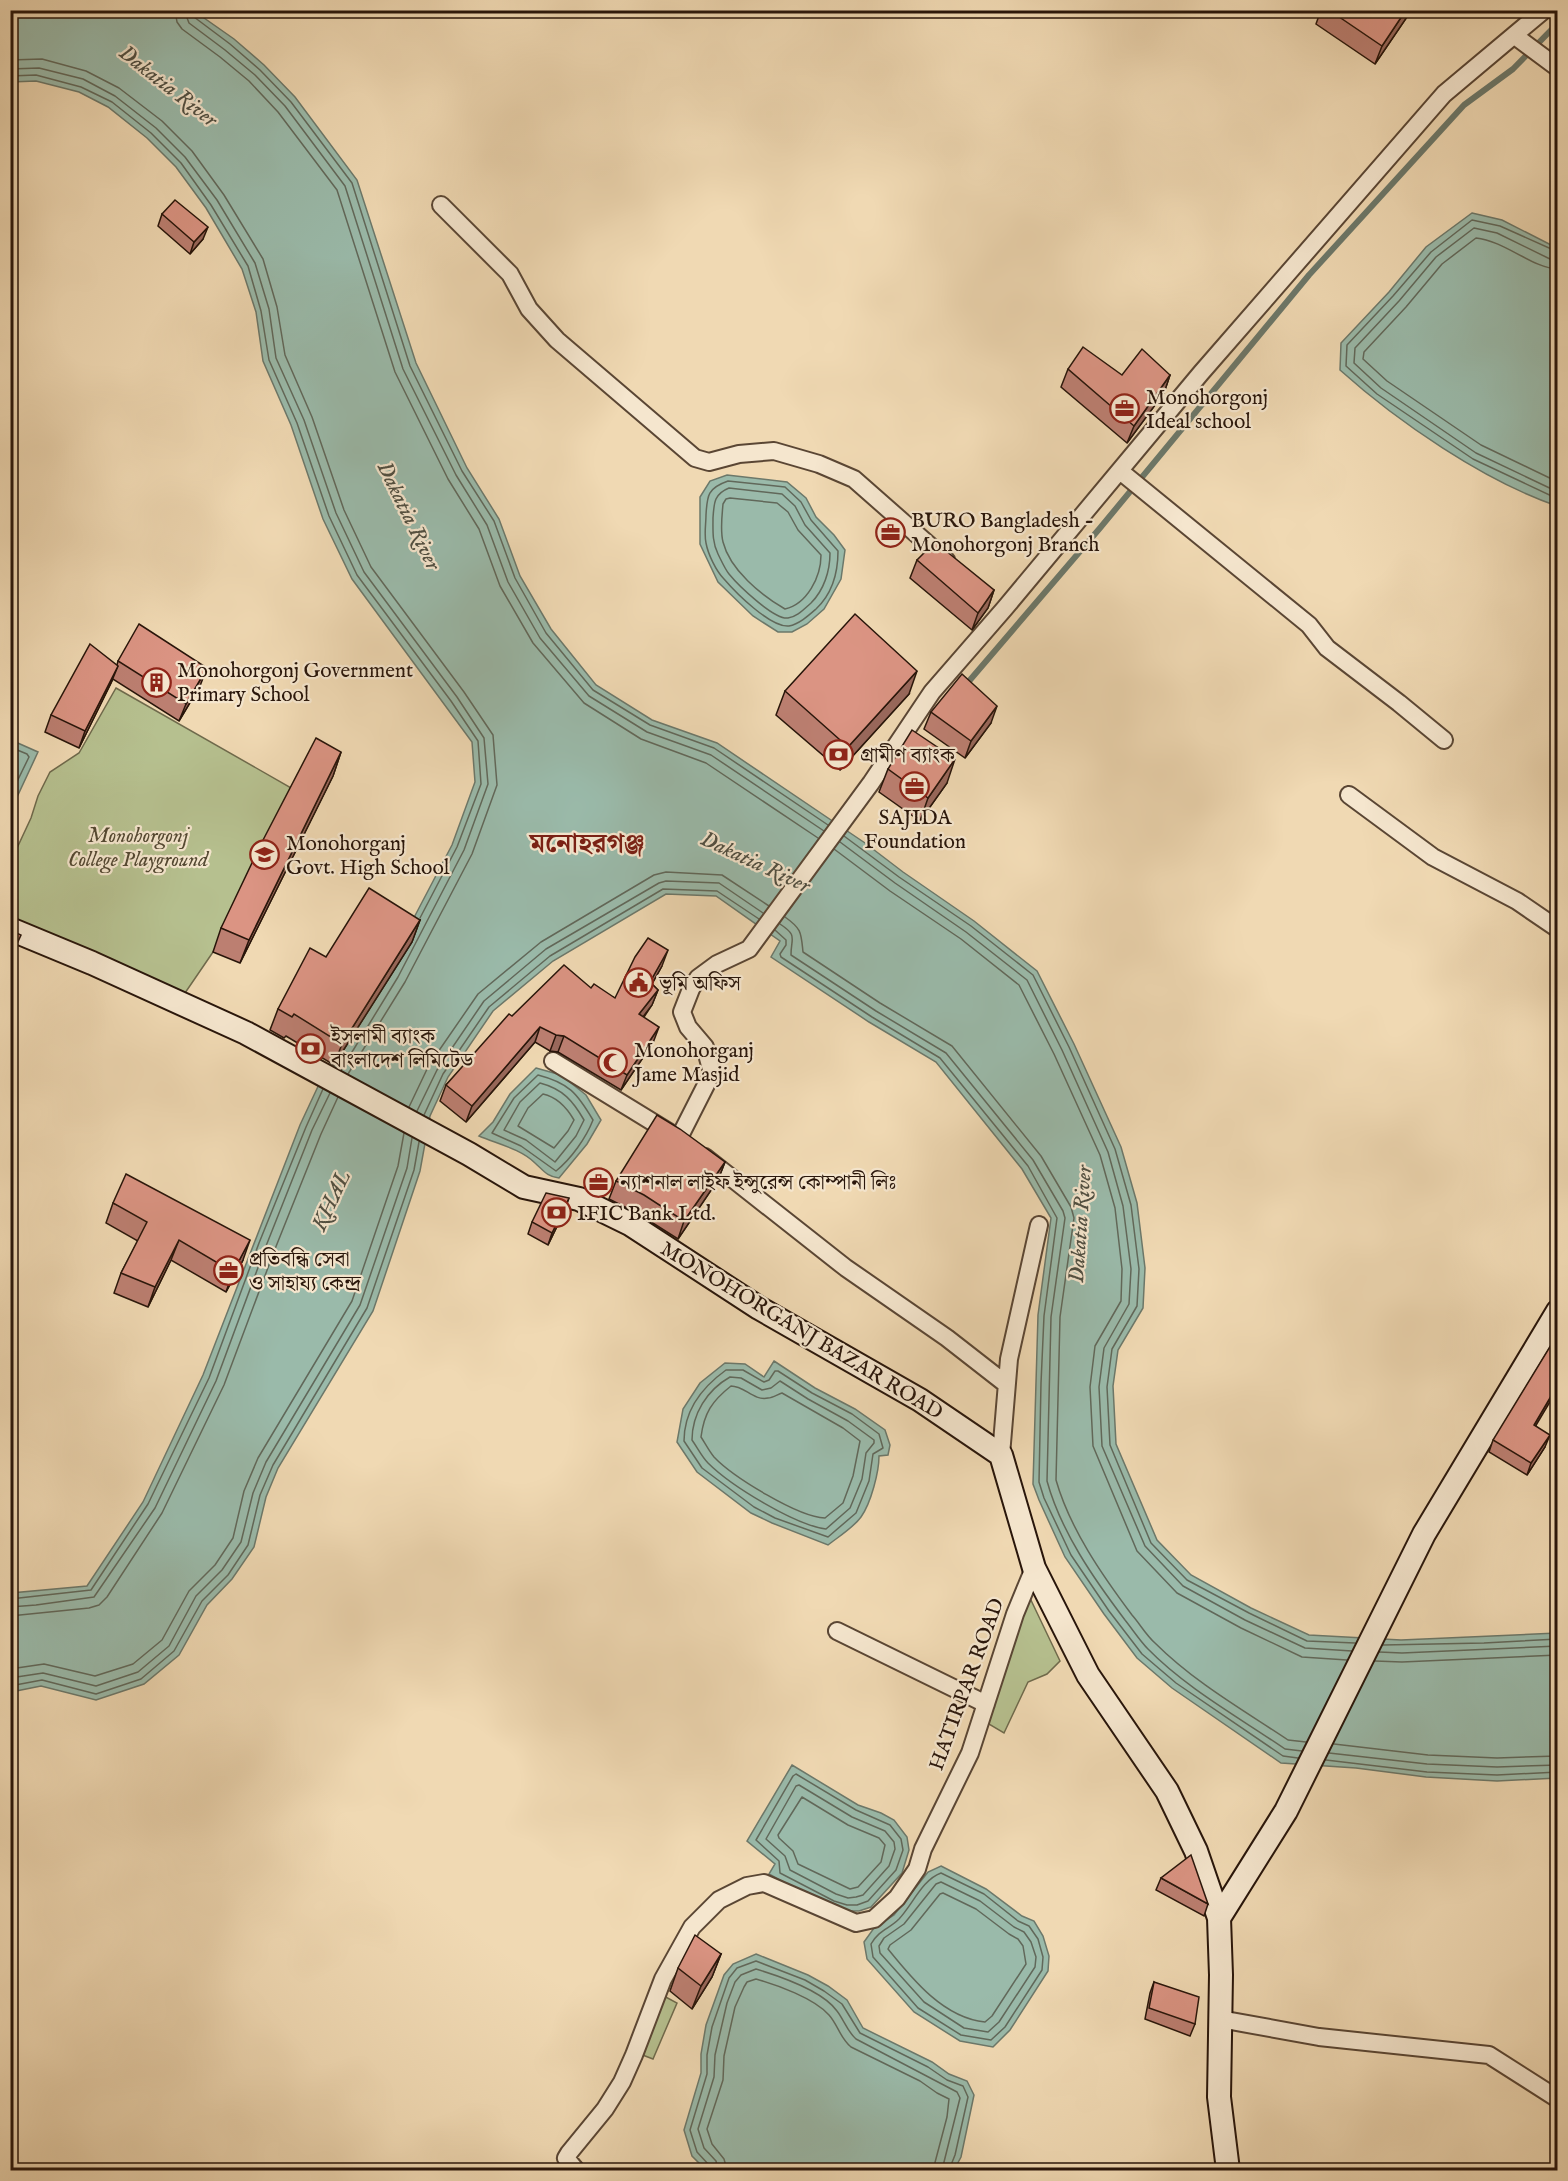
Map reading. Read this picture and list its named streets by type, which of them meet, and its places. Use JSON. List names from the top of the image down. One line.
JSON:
{"streets":{"street":["MONOHORGANJ BAZAR ROAD","HATIRPAR ROAD"]},"districts":["মনোহরগঞ্জ"],"water":["Dakatia River","KHAL"],"parks":["Monohorgonj College Playground"],"places":{"office":["Monohorgonj Ideal school","BURO Bangladesh - Monohorgonj Branch","SAJIDA Foundation","ন্যাশনাল লাইফ ইন্সুরেন্স কোম্পানী লিঃ","প্রতিবন্ধি সেবা ও সাহায্য কেন্দ্র"],"building":["Monohorgonj Government Primary School"],"bank":["গ্রামীণ ব্যাংক","ইসলামী ব্যাংক বাংলাদেশ লিমিটেড","IFIC Bank Ltd."],"school or university":["Monohorganj Govt. High School"],"public building":["ভূমি অফিস"],"mosque":["Monohorganj Jame Masjid"]}}
